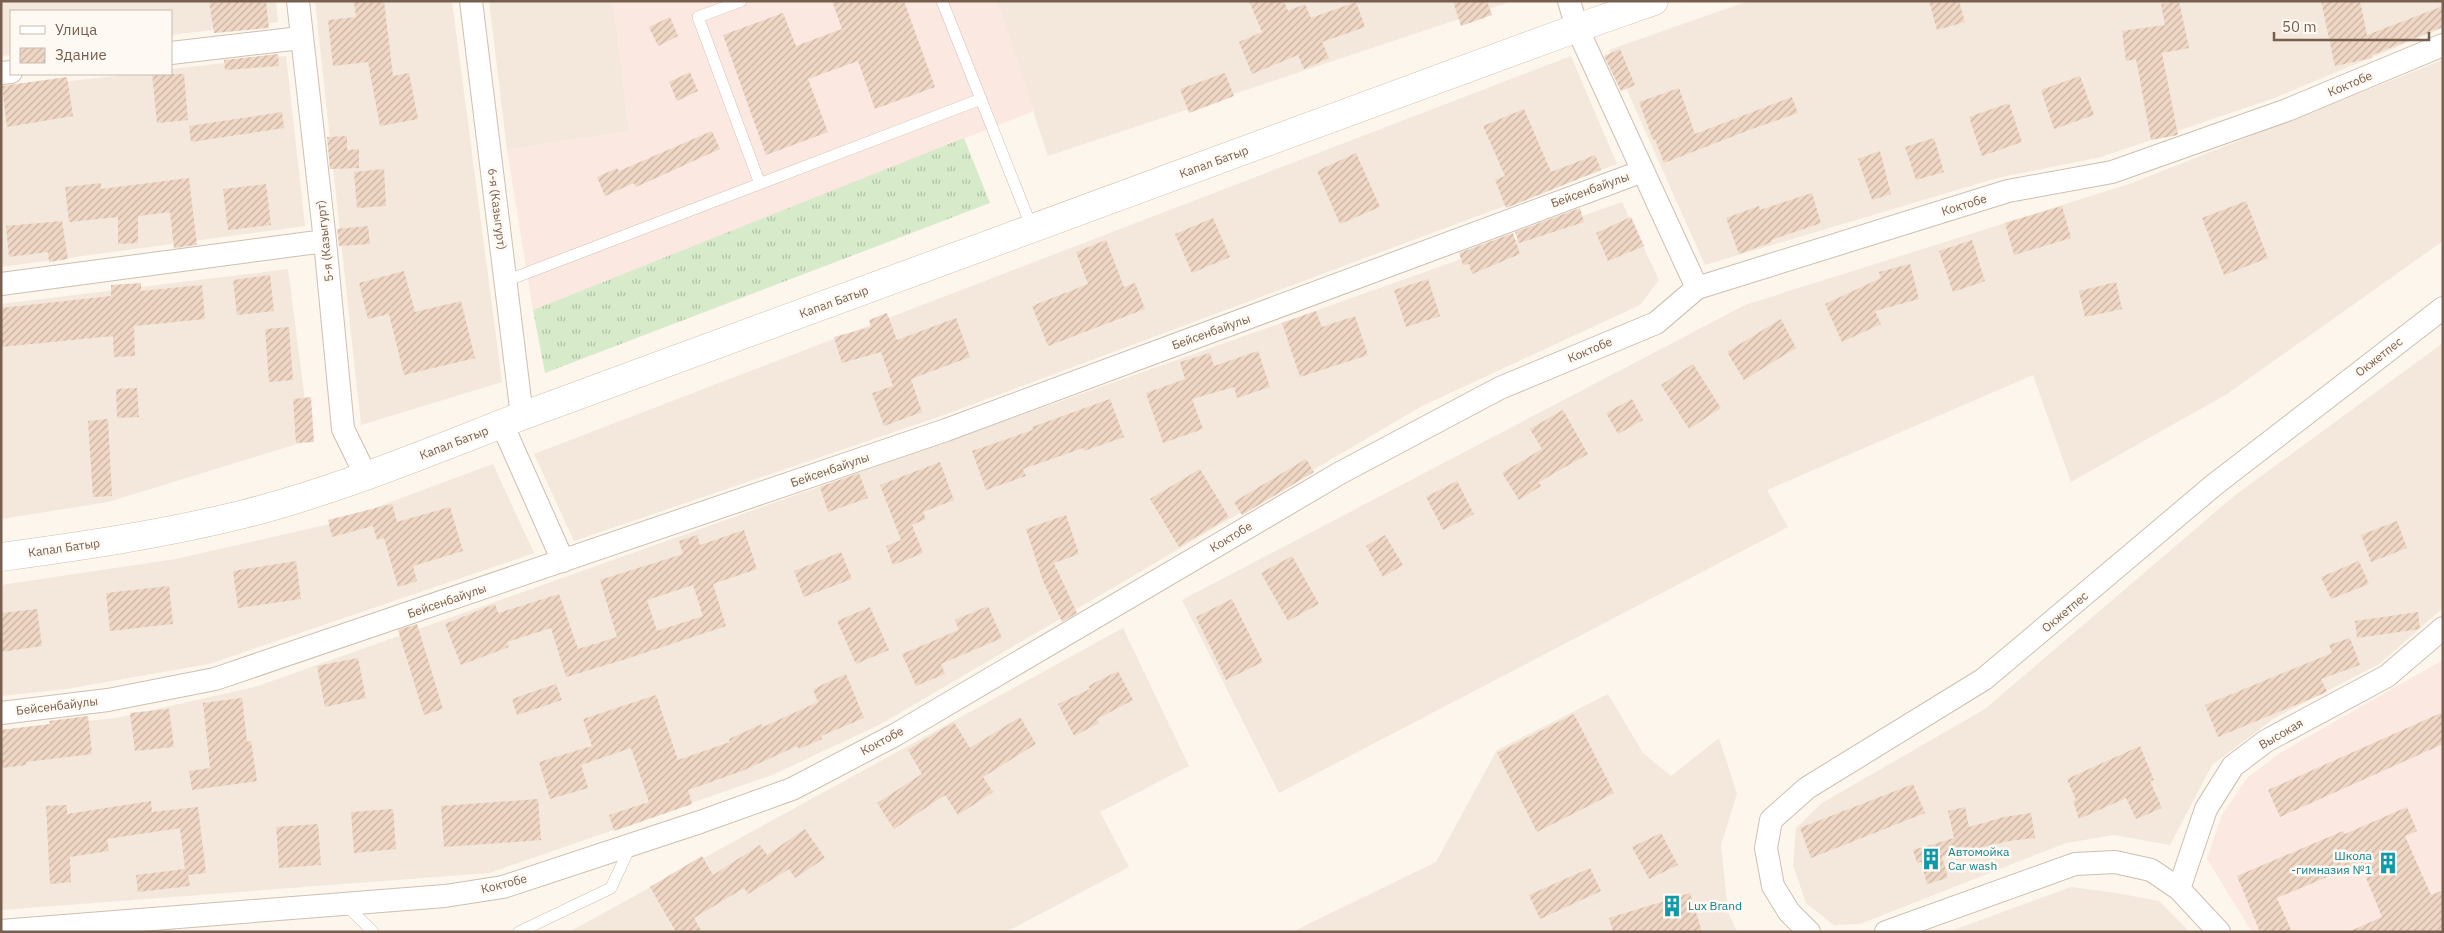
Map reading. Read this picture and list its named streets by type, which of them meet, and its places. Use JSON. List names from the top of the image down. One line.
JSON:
{"streets":{"main road":["Капал Батыр"],"street":["Коктобе","Бейсенбайулы","6-я (Казыгурт)","5-я (Казыгурт)","Окжетпес","Высокая"]},"crossings":[["Капал Батыр","6-я (Казыгурт)"],["Капал Батыр","5-я (Казыгурт)"],["Бейсенбайулы","6-я (Казыгурт)"]],"places":{"building":["Автомойка Car wash","Школа -гимназия №1","Lux Brand"]},"legend":["Улица","Здание"],"scale_bar":"50 m"}
